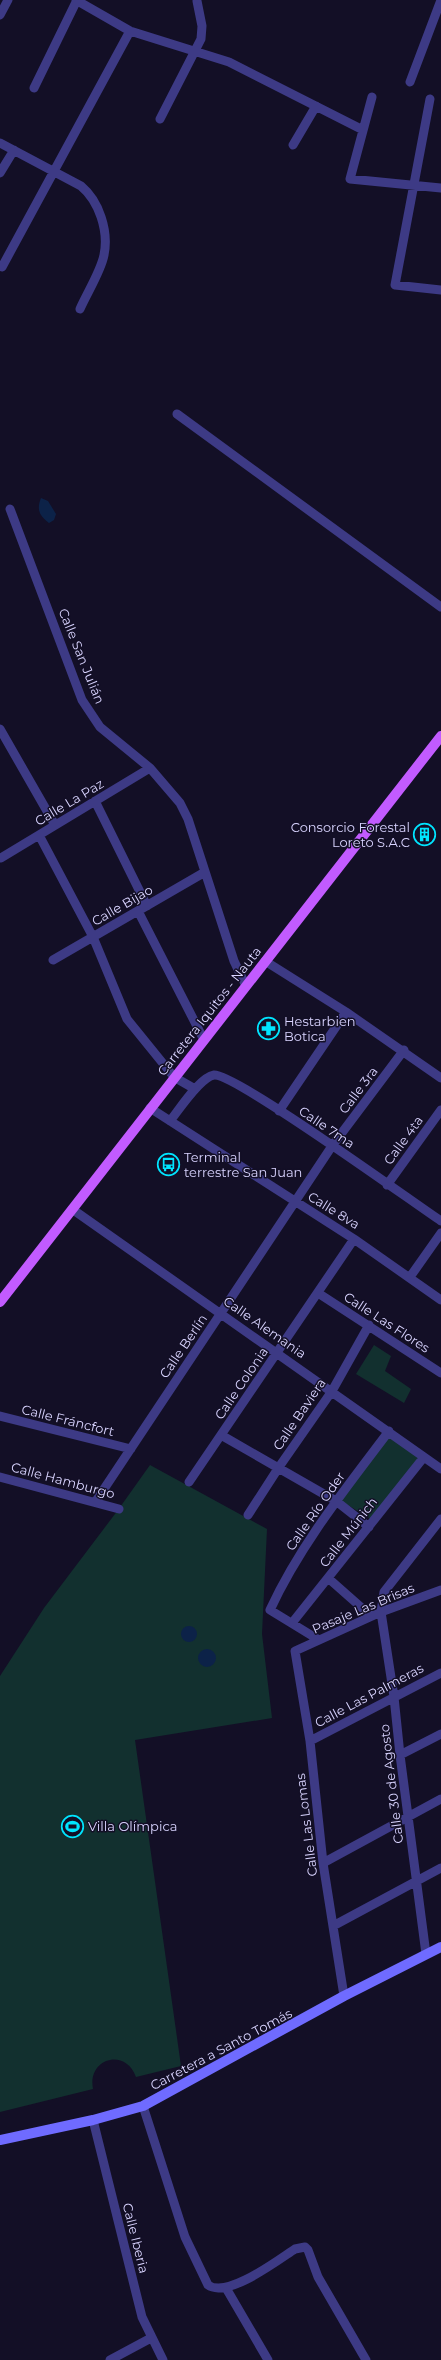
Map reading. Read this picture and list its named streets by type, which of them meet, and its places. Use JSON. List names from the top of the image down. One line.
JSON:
{"streets":{"main road":["Carretera Iquitos - Nauta"],"street":["Calle San Julián","Calle La Paz","Calle Bijao","Calle 3ra","Calle 7ma","Calle 4ta","Calle 8va","Calle Las Flores","Calle Alemania","Calle Berlín","Calle Colonia","Calle Baviera","Calle Fráncfort","Calle Hamburgo","Calle Río Oder","Calle Múnich","Pasaje Las Brisas","Calle Las Palmeras","Calle 30 de Agosto","Calle Las Lomas","Carretera a Santo Tomás","Calle Iberia"]},"crossings":[["Calle San Julián","Calle La Paz"],["Calle San Julián","Calle Bijao"],["Calle San Julián","Carretera Iquitos - Nauta"],["Carretera Iquitos - Nauta","Calle 8va"],["Carretera Iquitos - Nauta","Calle Alemania"],["Calle 3ra","Calle 7ma"],["Calle 3ra","Calle Berlín"],["Calle 7ma","Calle 4ta"],["Calle 7ma","Calle 8va"],["Calle 7ma","Calle Berlín"],["Calle 8va","Calle Berlín"],["Calle 8va","Calle Colonia"],["Calle Las Flores","Calle Colonia"],["Calle Las Flores","Calle Baviera"],["Calle Alemania","Calle Berlín"],["Calle Alemania","Calle Colonia"],["Calle Alemania","Calle Baviera"],["Calle Alemania","Calle Río Oder"],["Calle Alemania","Calle Múnich"],["Calle Berlín","Calle Fráncfort"],["Calle Berlín","Calle Hamburgo"],["Calle Río Oder","Calle Múnich"],["Pasaje Las Brisas","Calle 30 de Agosto"],["Pasaje Las Brisas","Calle Las Lomas"],["Calle Las Palmeras","Calle 30 de Agosto"],["Calle Las Palmeras","Calle Las Lomas"],["Calle 30 de Agosto","Carretera a Santo Tomás"],["Calle Las Lomas","Carretera a Santo Tomás"],["Carretera a Santo Tomás","Calle Iberia"]],"places":{"building":["Consorcio Forestal Loreto S.A.C"],"pharmacy":["Hestarbien Botica"],"bus stop":["Terminal terrestre San Juan"],"sports":["Villa Olímpica"]}}
